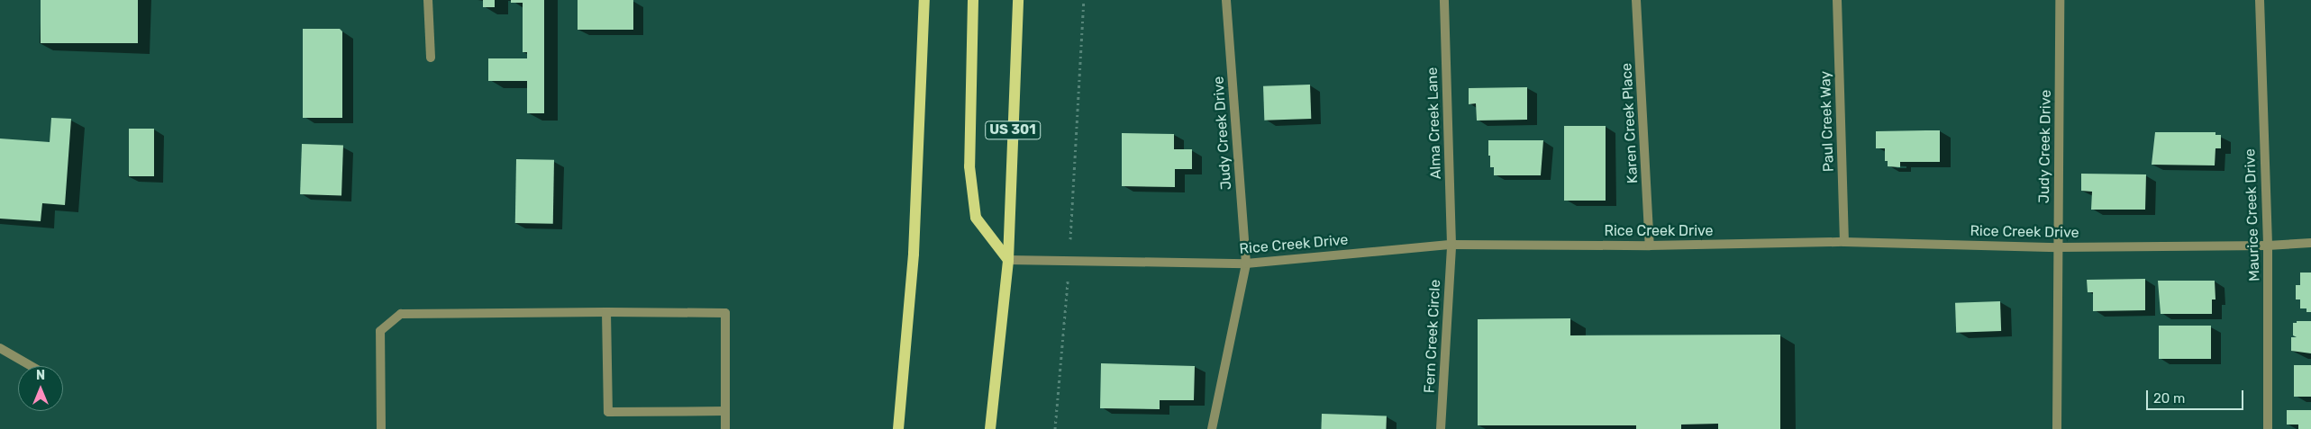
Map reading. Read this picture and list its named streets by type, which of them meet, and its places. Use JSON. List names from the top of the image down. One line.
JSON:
{"streets":{"main road":["US 301"],"street":["Paul Creek Way","Alma Creek Lane","Karen Creek Place","Judy Creek Drive","Maurice Creek Drive","Rice Creek Drive","Fern Creek Circle"]},"crossings":[["Paul Creek Way","Rice Creek Drive"],["Alma Creek Lane","Rice Creek Drive"],["Alma Creek Lane","Fern Creek Circle"],["Karen Creek Place","Rice Creek Drive"],["US 301","Rice Creek Drive"],["Judy Creek Drive","Rice Creek Drive"],["Maurice Creek Drive","Rice Creek Drive"],["Rice Creek Drive","Fern Creek Circle"]],"scale_bar":"20 m","north":"top"}
